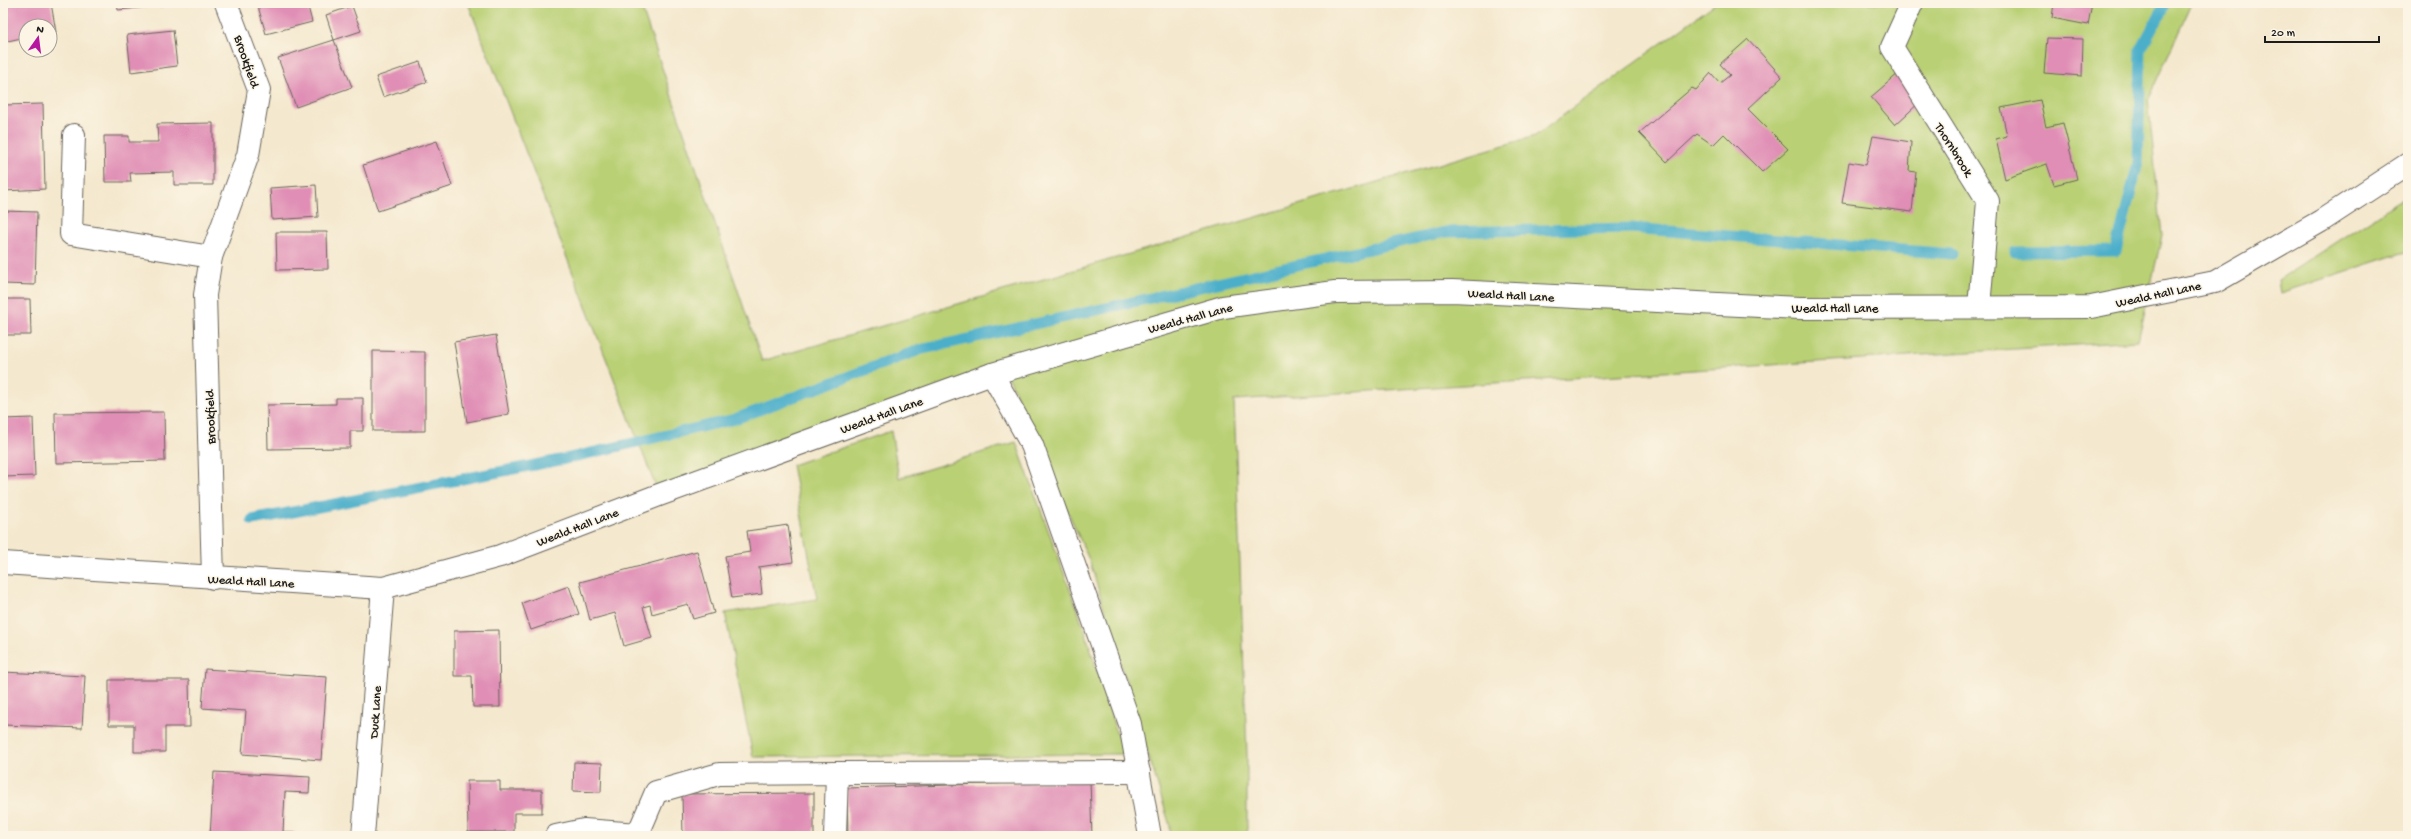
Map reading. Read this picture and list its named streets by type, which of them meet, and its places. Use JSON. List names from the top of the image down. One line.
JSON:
{"streets":{"street":["Brookfield","Thornbrook","Weald Hall Lane","Duck Lane"]},"crossings":[["Brookfield","Weald Hall Lane"],["Thornbrook","Weald Hall Lane"],["Weald Hall Lane","Duck Lane"]],"scale_bar":"20 m","north":"top"}
